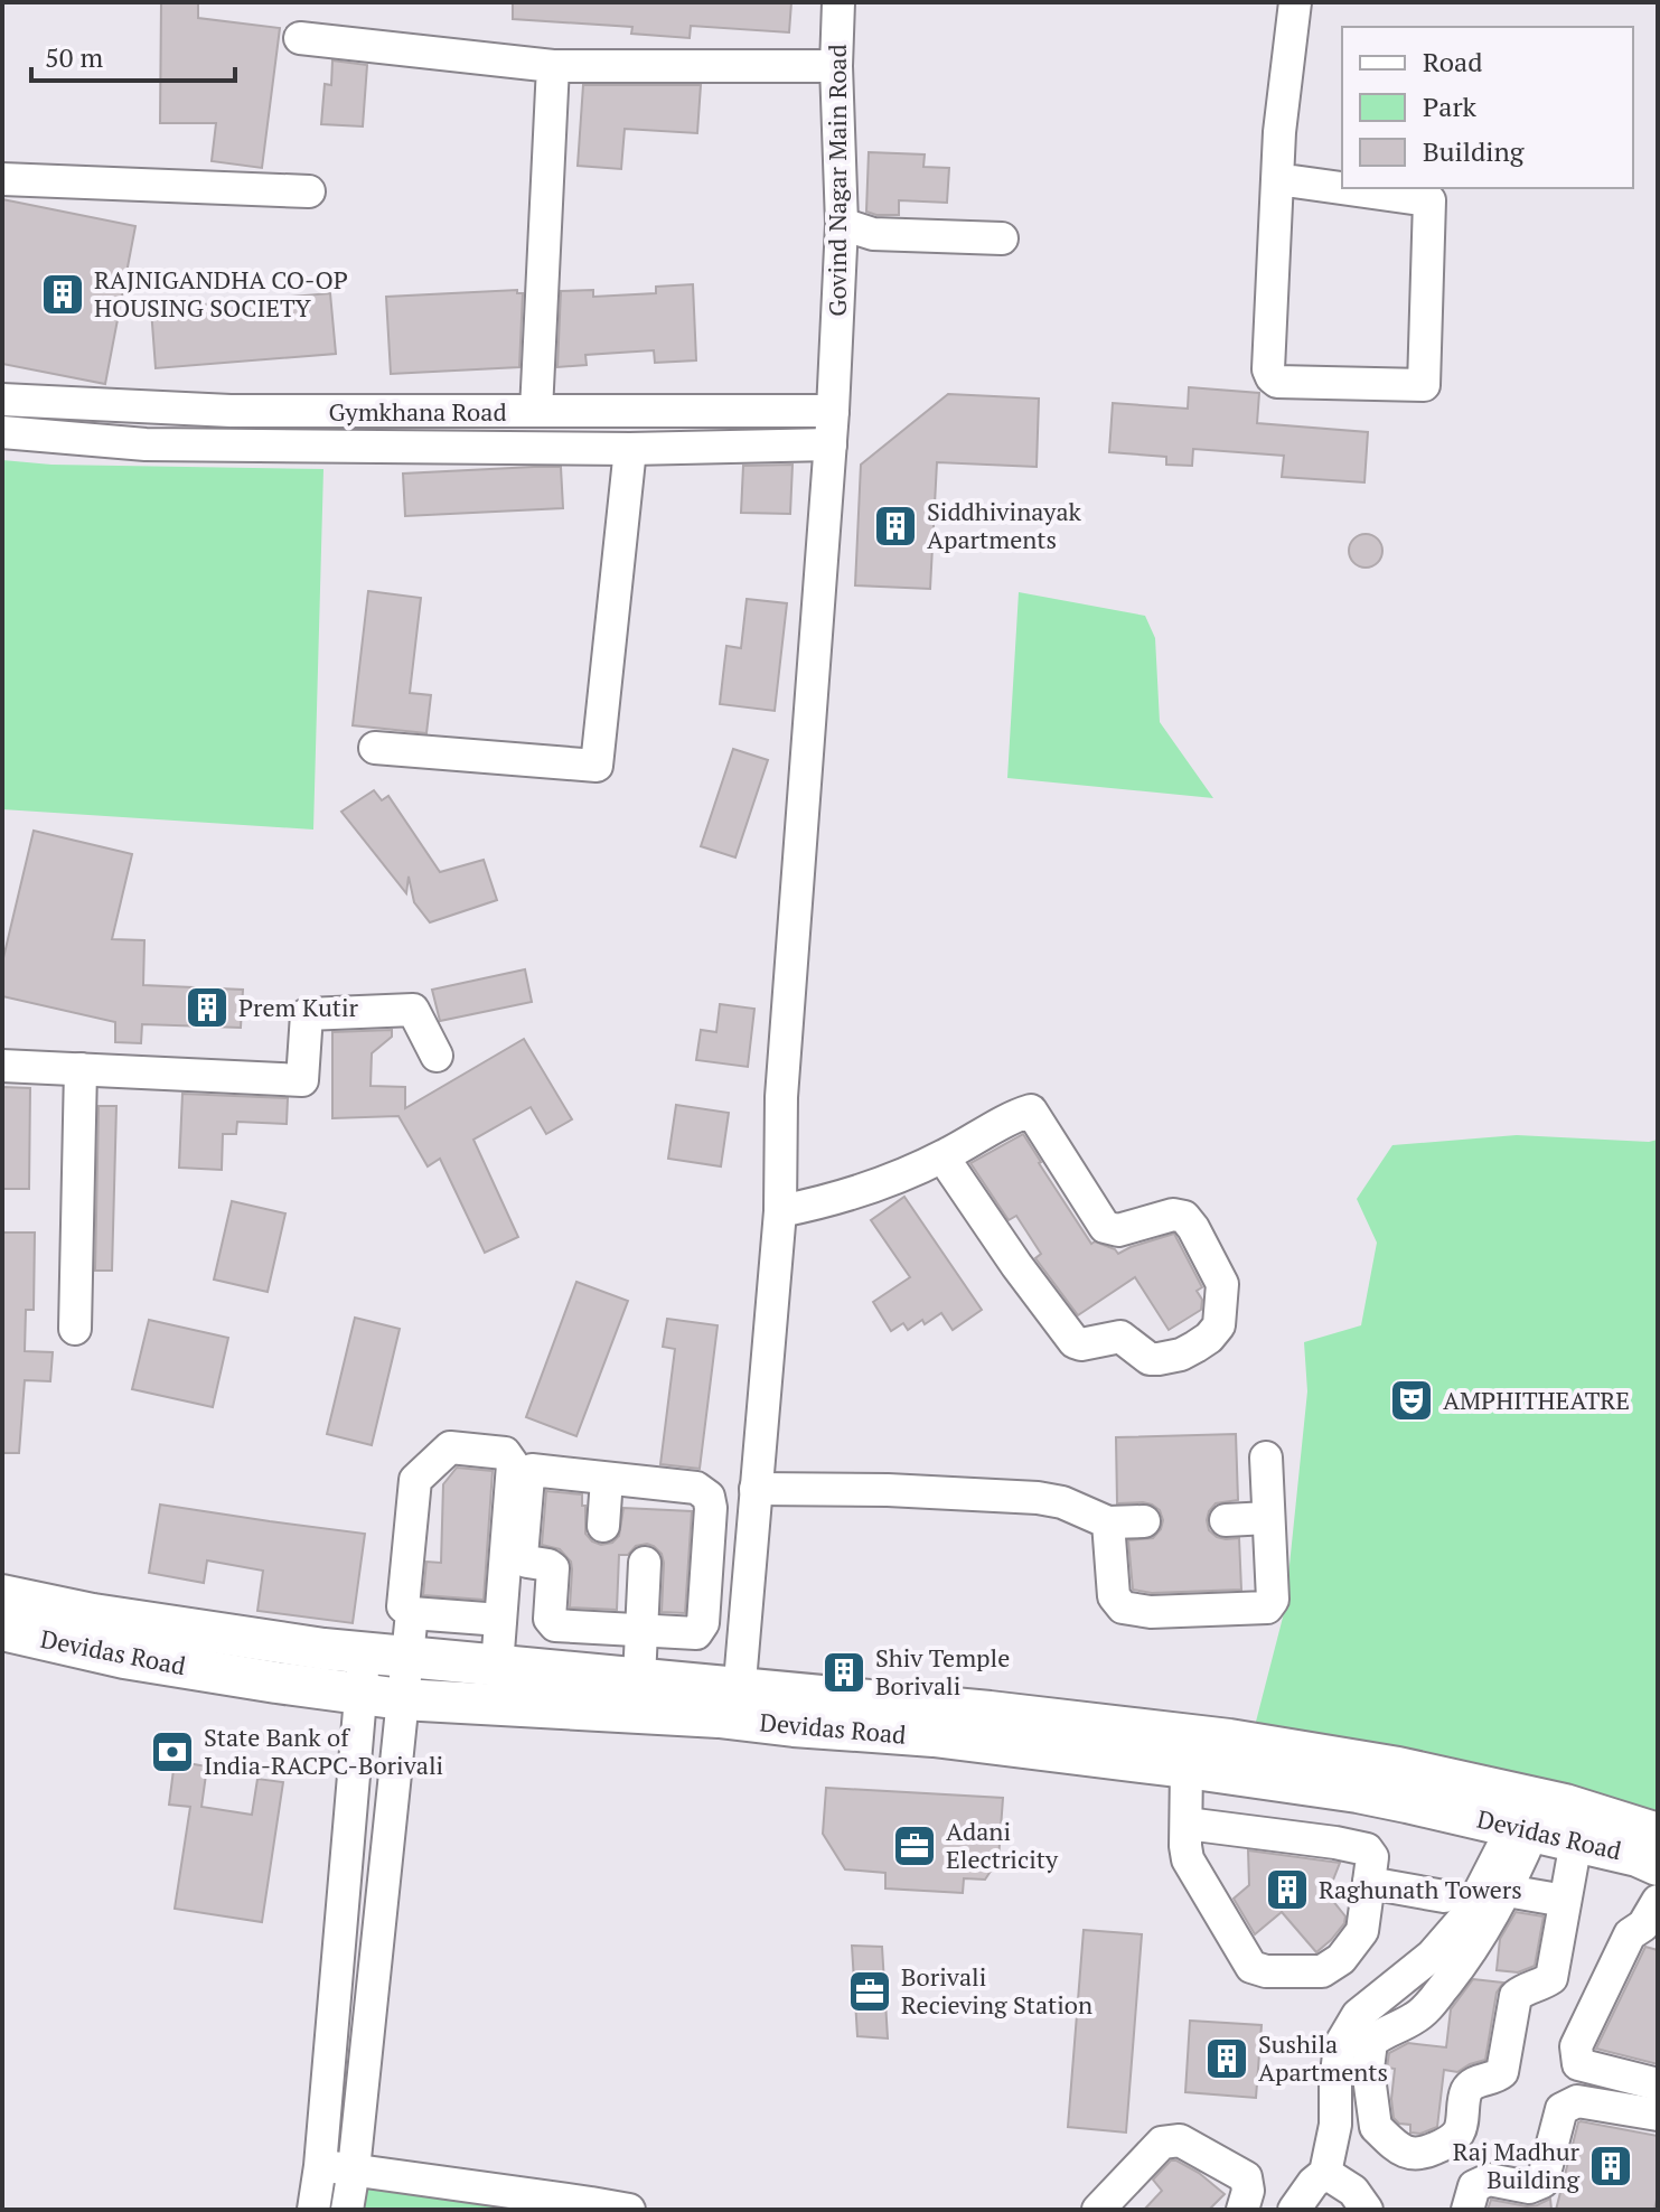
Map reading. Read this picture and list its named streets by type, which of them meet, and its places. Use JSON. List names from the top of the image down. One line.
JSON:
{"streets":{"main road":["Devidas Road"],"street":["Govind Nagar Main Road","Gymkhana Road"]},"crossings":[["Govind Nagar Main Road","Gymkhana Road"],["Govind Nagar Main Road","Devidas Road"]],"places":{"building":["RAJNIGANDHA CO-OP HOUSING SOCIETY","Siddhivinayak Apartments","Prem Kutir","Shiv Temple Borivali","Raghunath Towers","Sushila Apartments","Raj Madhur Building"],"theatre":["AMPHITHEATRE"],"bank":["State Bank of India-RACPC-Borivali"],"office":["Adani Electricity","Borivali Recieving Station"]},"legend":["Road","Park","Building"],"scale_bar":"50 m"}
